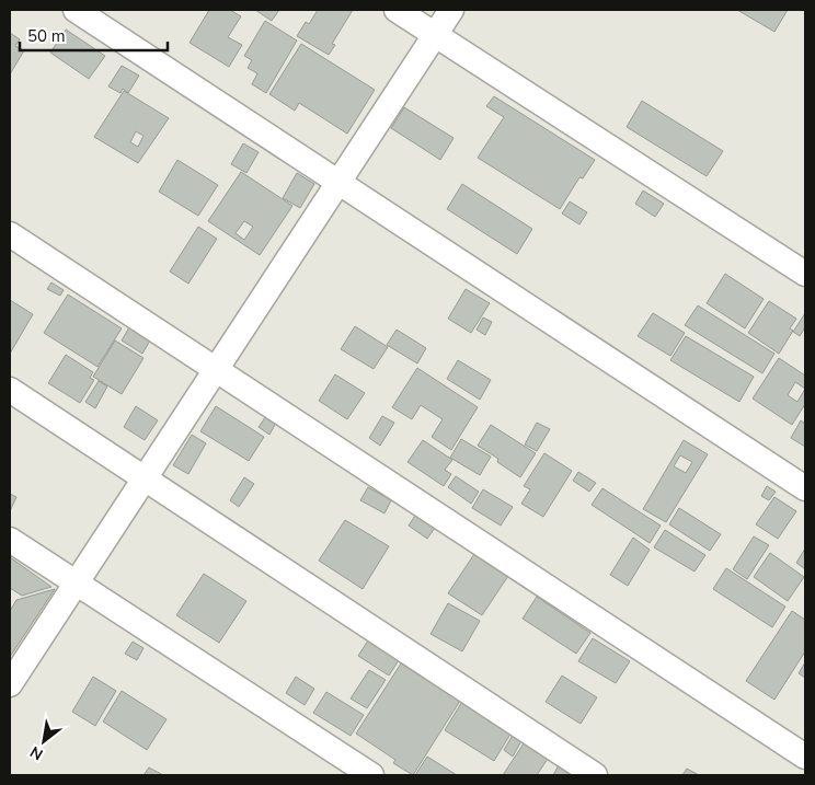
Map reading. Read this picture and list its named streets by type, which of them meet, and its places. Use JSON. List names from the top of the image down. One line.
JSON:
{"scale_bar":"50 m","north":"bottom left"}
